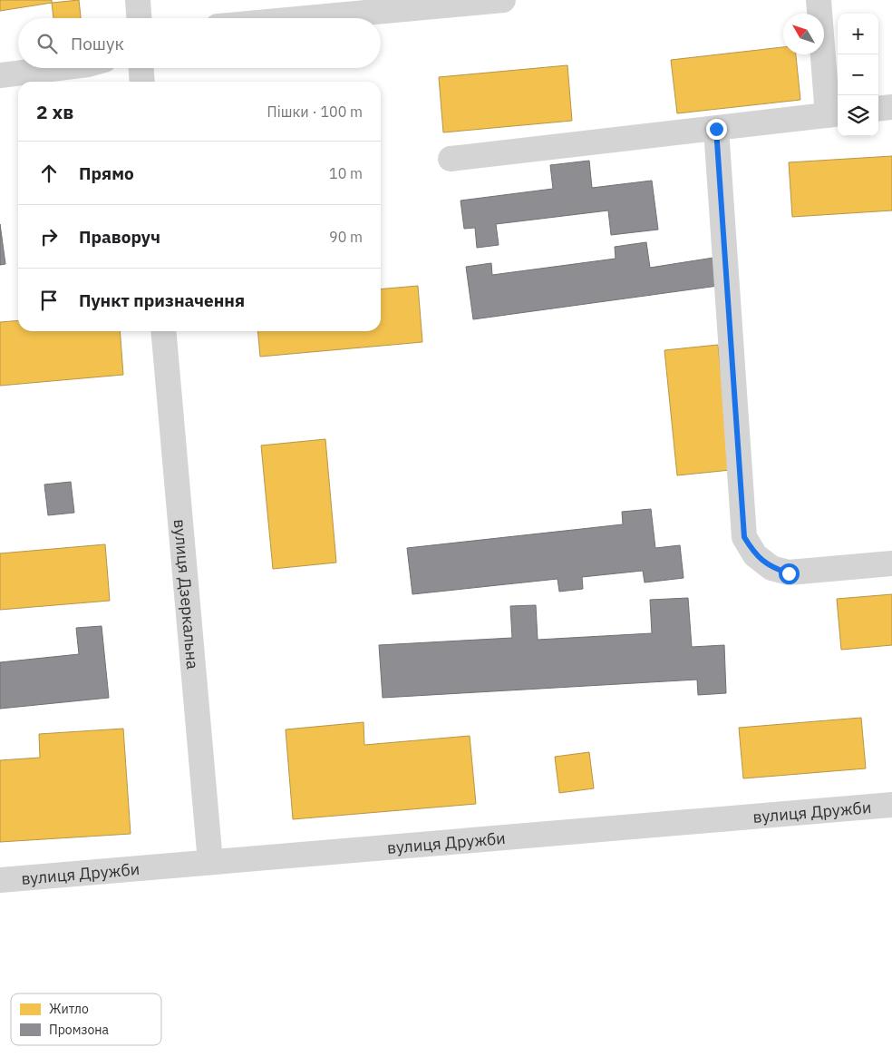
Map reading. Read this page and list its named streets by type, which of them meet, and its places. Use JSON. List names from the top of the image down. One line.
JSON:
{"streets":{"street":["вулиця Дзеркальна","вулиця Дружби"]},"crossings":[["вулиця Дзеркальна","вулиця Дружби"]],"legend":["Житло","Промзона"],"north":"top left","page":{"map_buttons":["+","−"],"search":"Пошук","heading":["2 хв","Пішки · 100 m"],"list":[["Прямо","10 m"],["Праворуч","90 m"],"Пункт призначення"]}}
